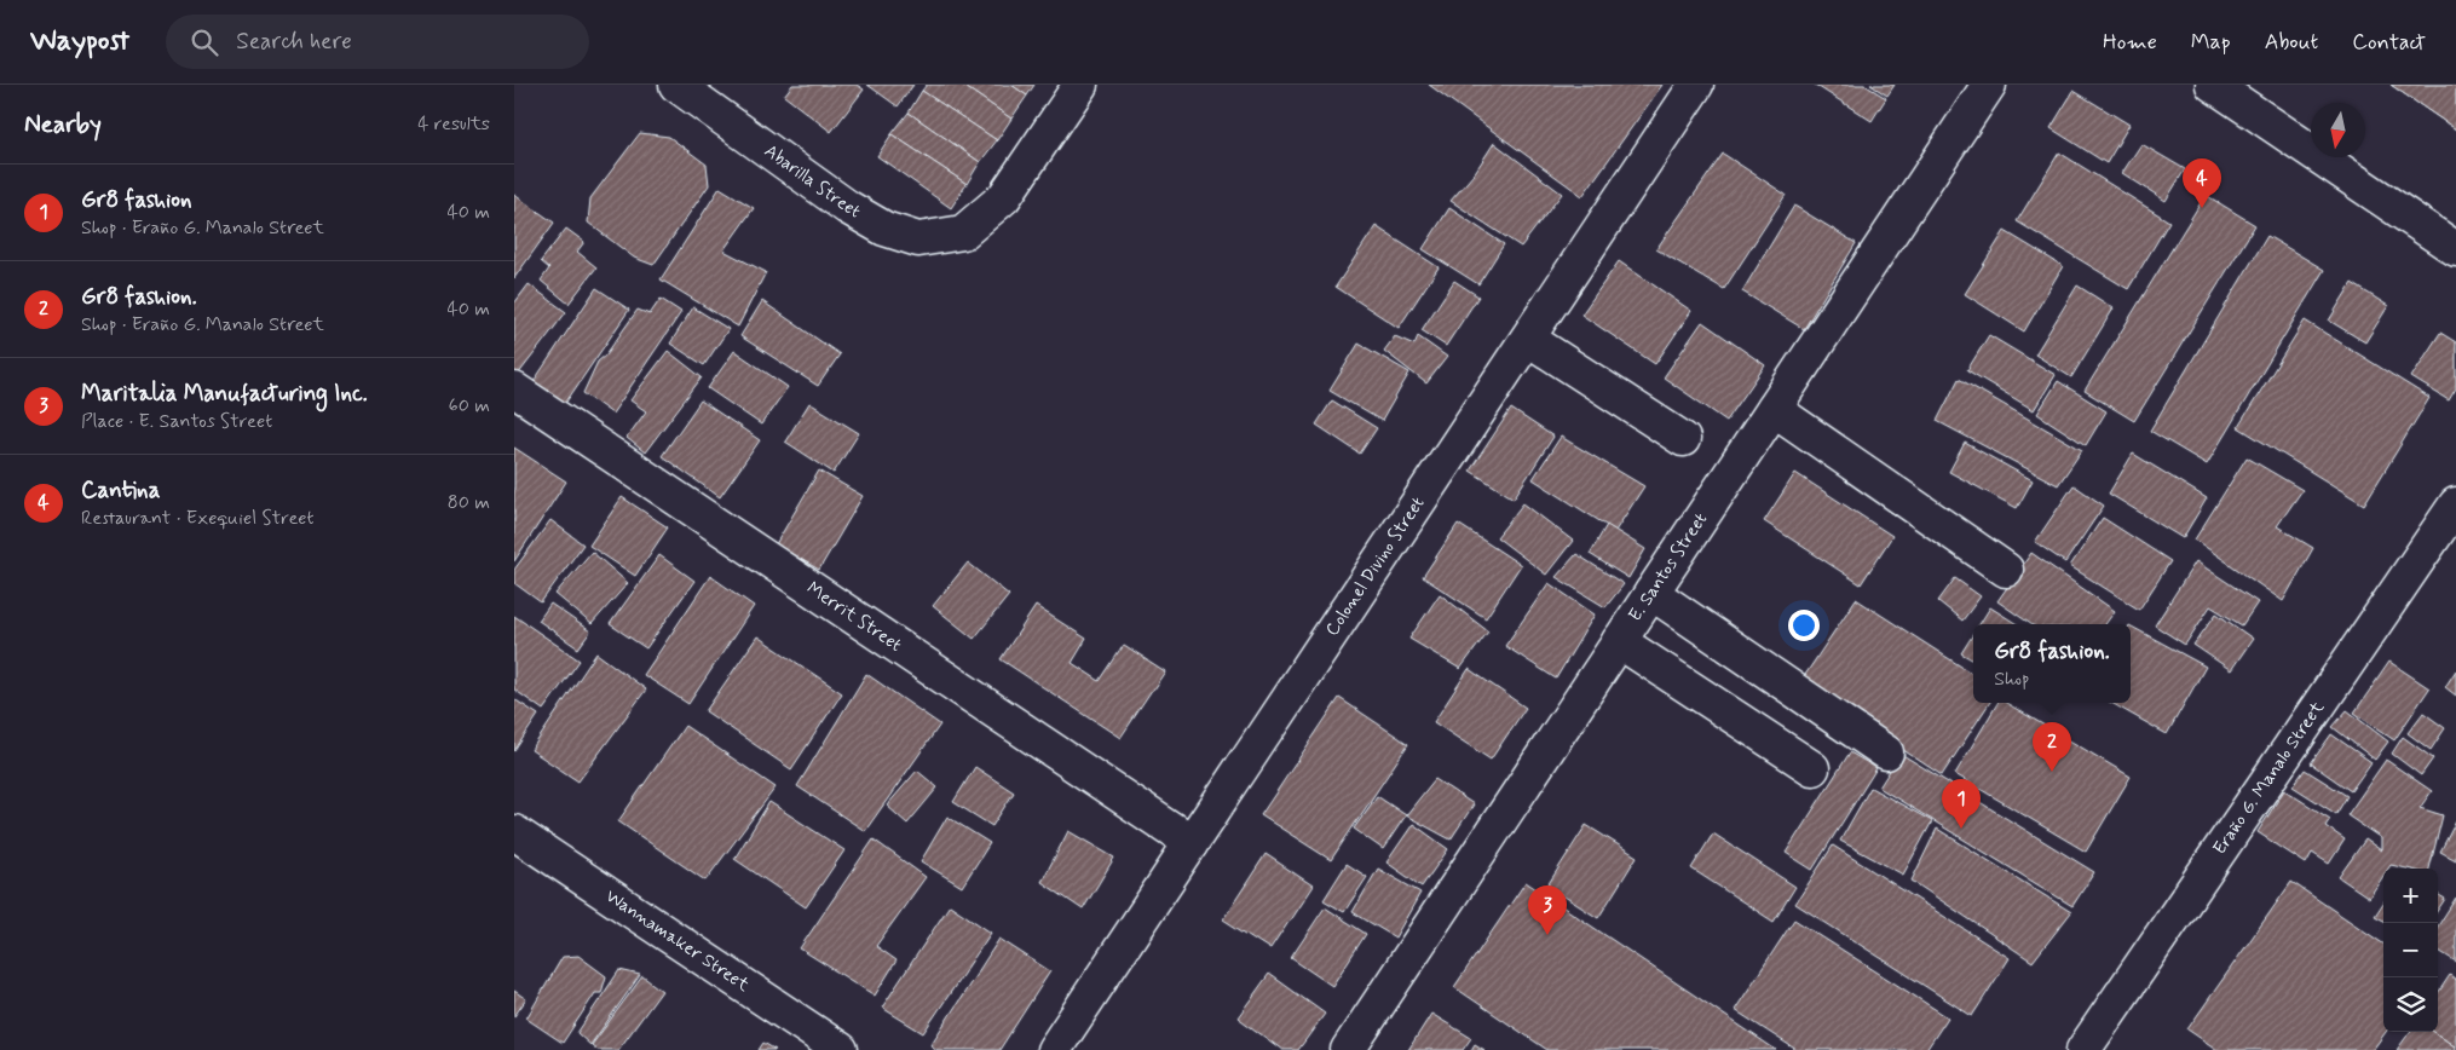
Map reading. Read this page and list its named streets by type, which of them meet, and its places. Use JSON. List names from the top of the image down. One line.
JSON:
{"streets":{"street":["Abarilla Street","Colonel Divino Street","E. Santos Street","Merrit Street","Eraño G. Manalo Street","Wannamaker Street"]},"crossings":[["Colonel Divino Street","Merrit Street"]],"north":"bottom","page":{"header":"Waypost","search":"Search here","nav":["Home","Map","About","Contact"],"heading":["Nearby","4 results"],"pins":["4","2","1","3"],"list":[{"mark":"1","name":"Gr8 fashion","note":"Shop · Eraño G. Manalo Street","value":"40 m"},{"mark":"2","name":"Gr8 fashion.","note":"Shop · Eraño G. Manalo Street","value":"40 m"},{"mark":"3","name":"Maritalia Manufacturing Inc.","note":"Place · E. Santos Street","value":"60 m"},{"mark":"4","name":"Cantina","note":"Restaurant · Exequiel Street","value":"80 m"}],"popup":["Gr8 fashion.","Shop"],"map_buttons":["+","−"]}}
